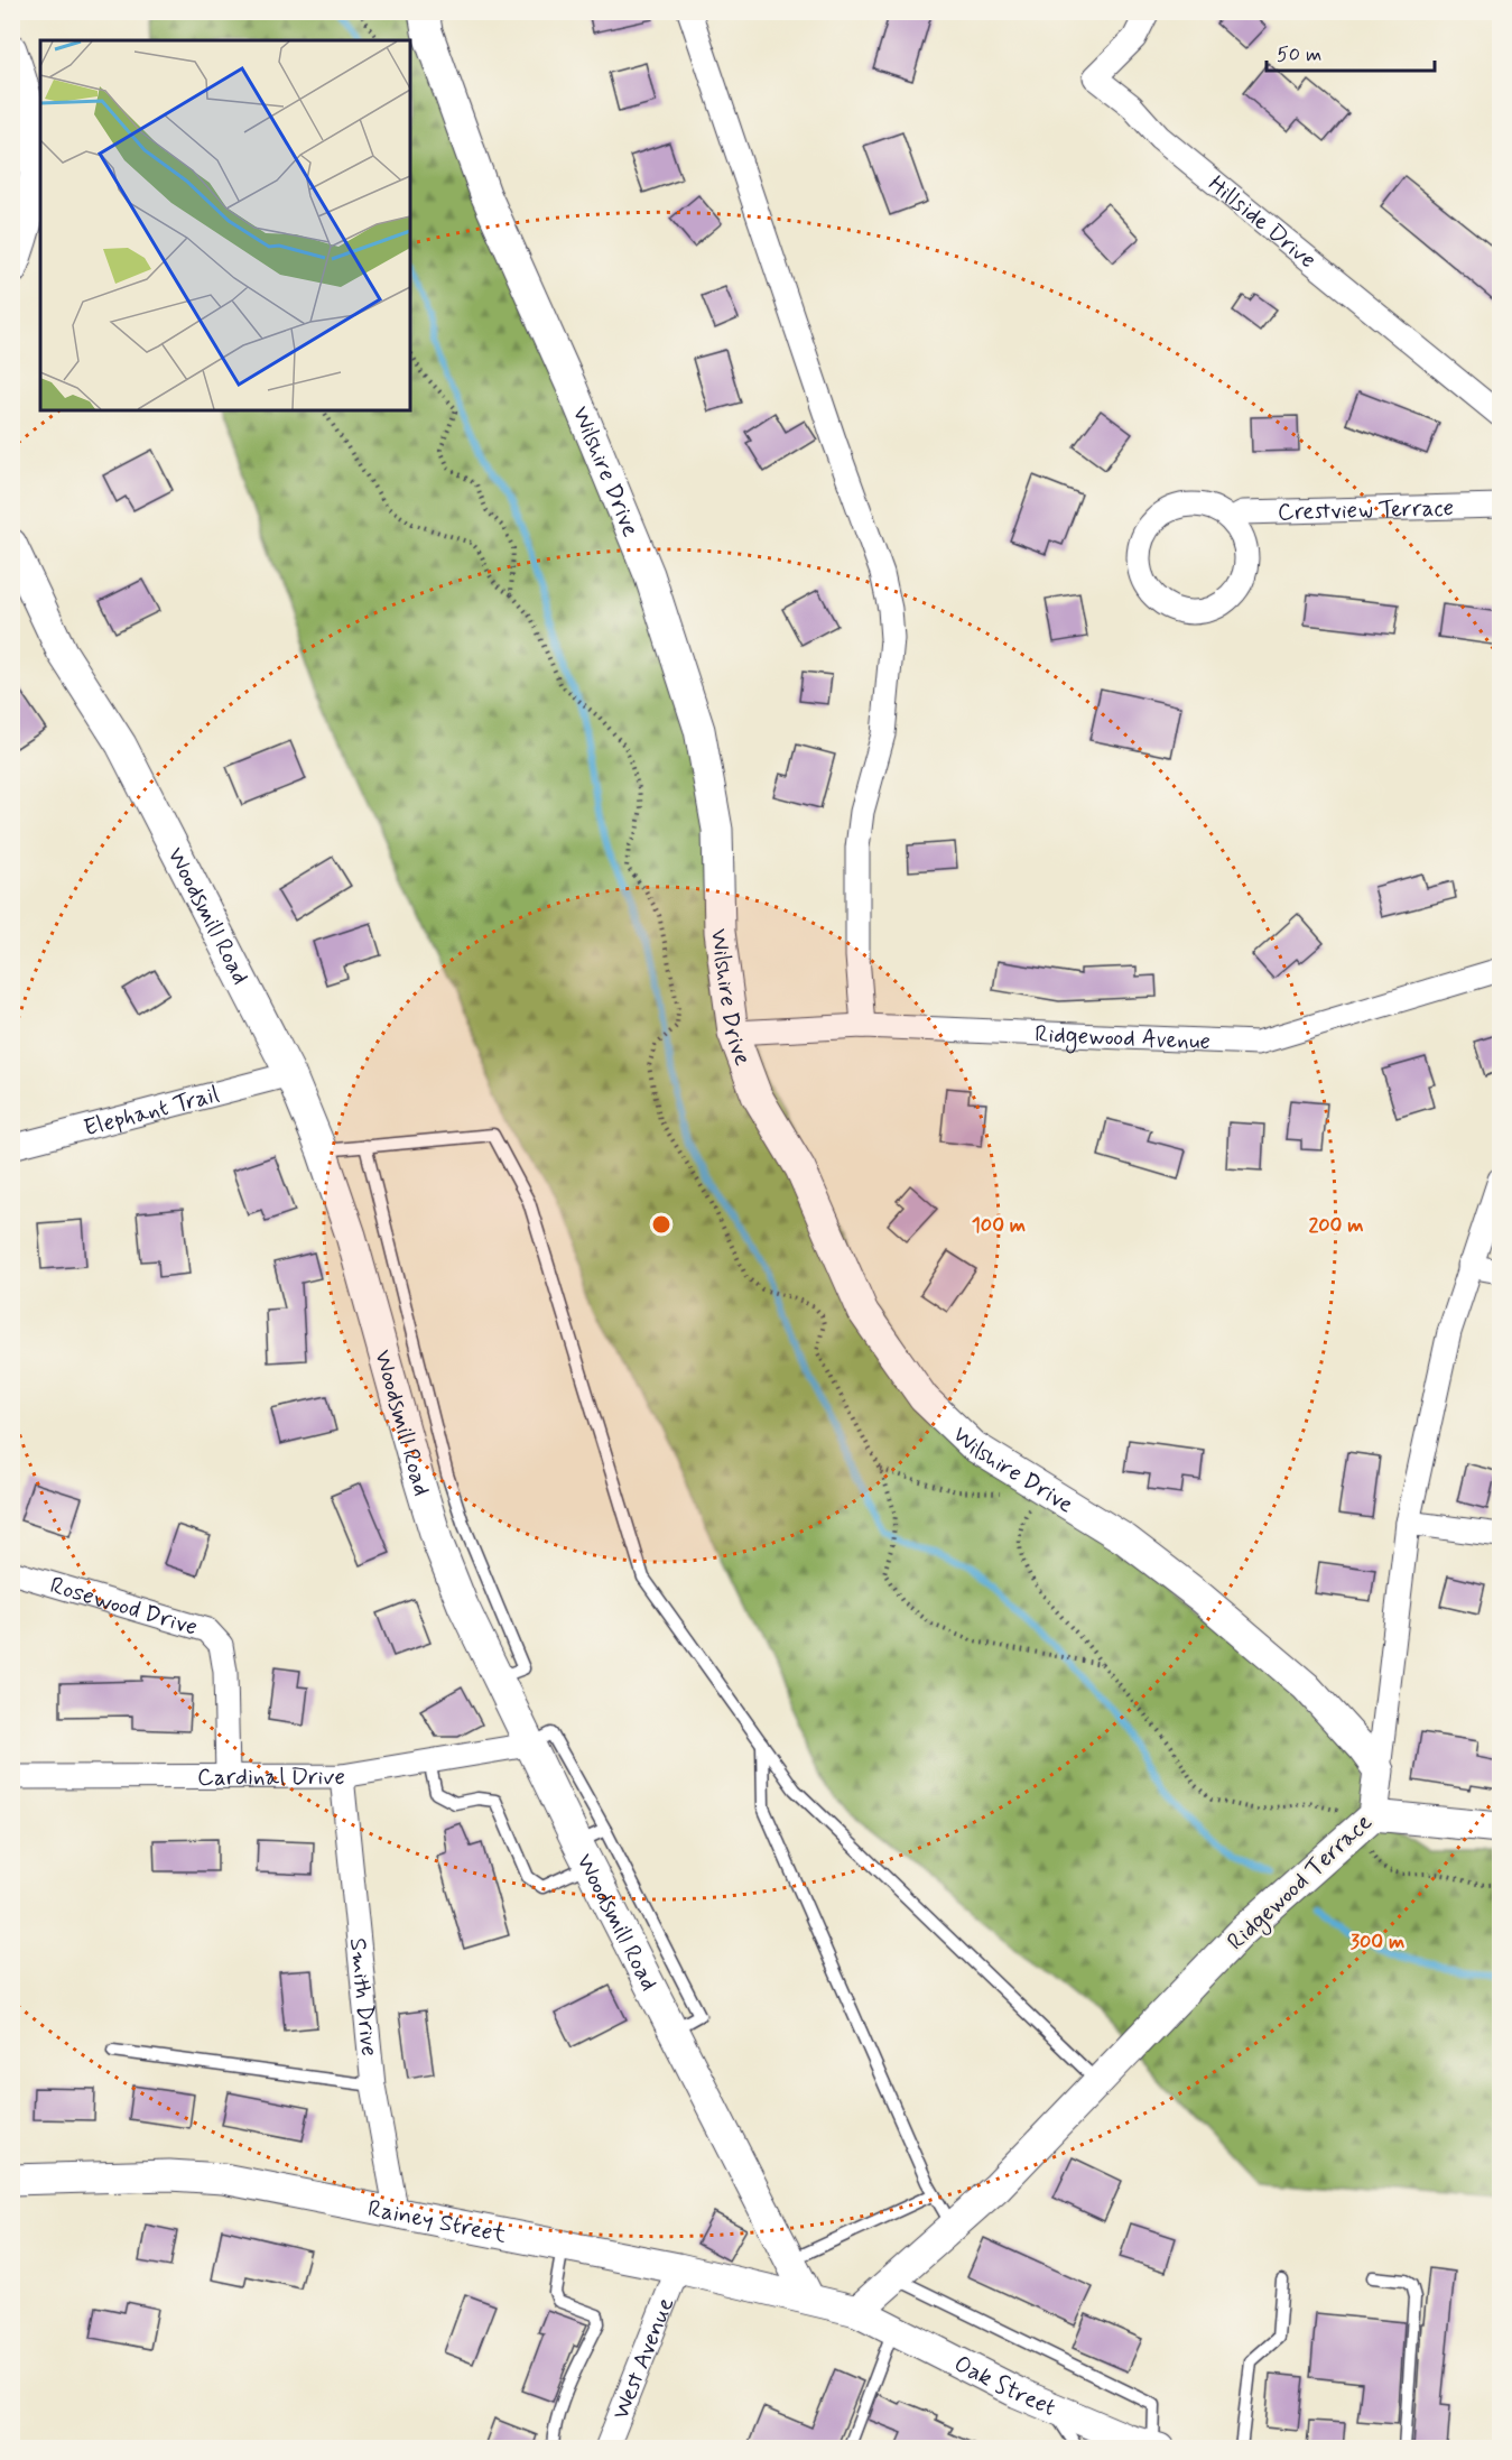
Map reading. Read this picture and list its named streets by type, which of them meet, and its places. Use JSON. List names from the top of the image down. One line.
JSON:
{"streets":{"street":["Hillside Drive","Wilshire Drive","Crestview Terrace","Woodsmill Road","Ridgewood Avenue","Elephant Trail","Rosewood Drive","Cardinal Drive","Ridgewood Terrace","Smith Drive","Rainey Street","West Avenue","Oak Street"]},"crossings":[["Wilshire Drive","Ridgewood Avenue"],["Wilshire Drive","Ridgewood Terrace"],["Woodsmill Road","Elephant Trail"],["Woodsmill Road","Cardinal Drive"],["Woodsmill Road","Rainey Street"],["Rosewood Drive","Cardinal Drive"],["Cardinal Drive","Smith Drive"],["Ridgewood Terrace","Rainey Street"],["Ridgewood Terrace","Oak Street"],["Smith Drive","Rainey Street"],["Rainey Street","West Avenue"],["Rainey Street","Oak Street"]],"scale_bar":"50 m","rings":["100 m","200 m","300 m"]}
